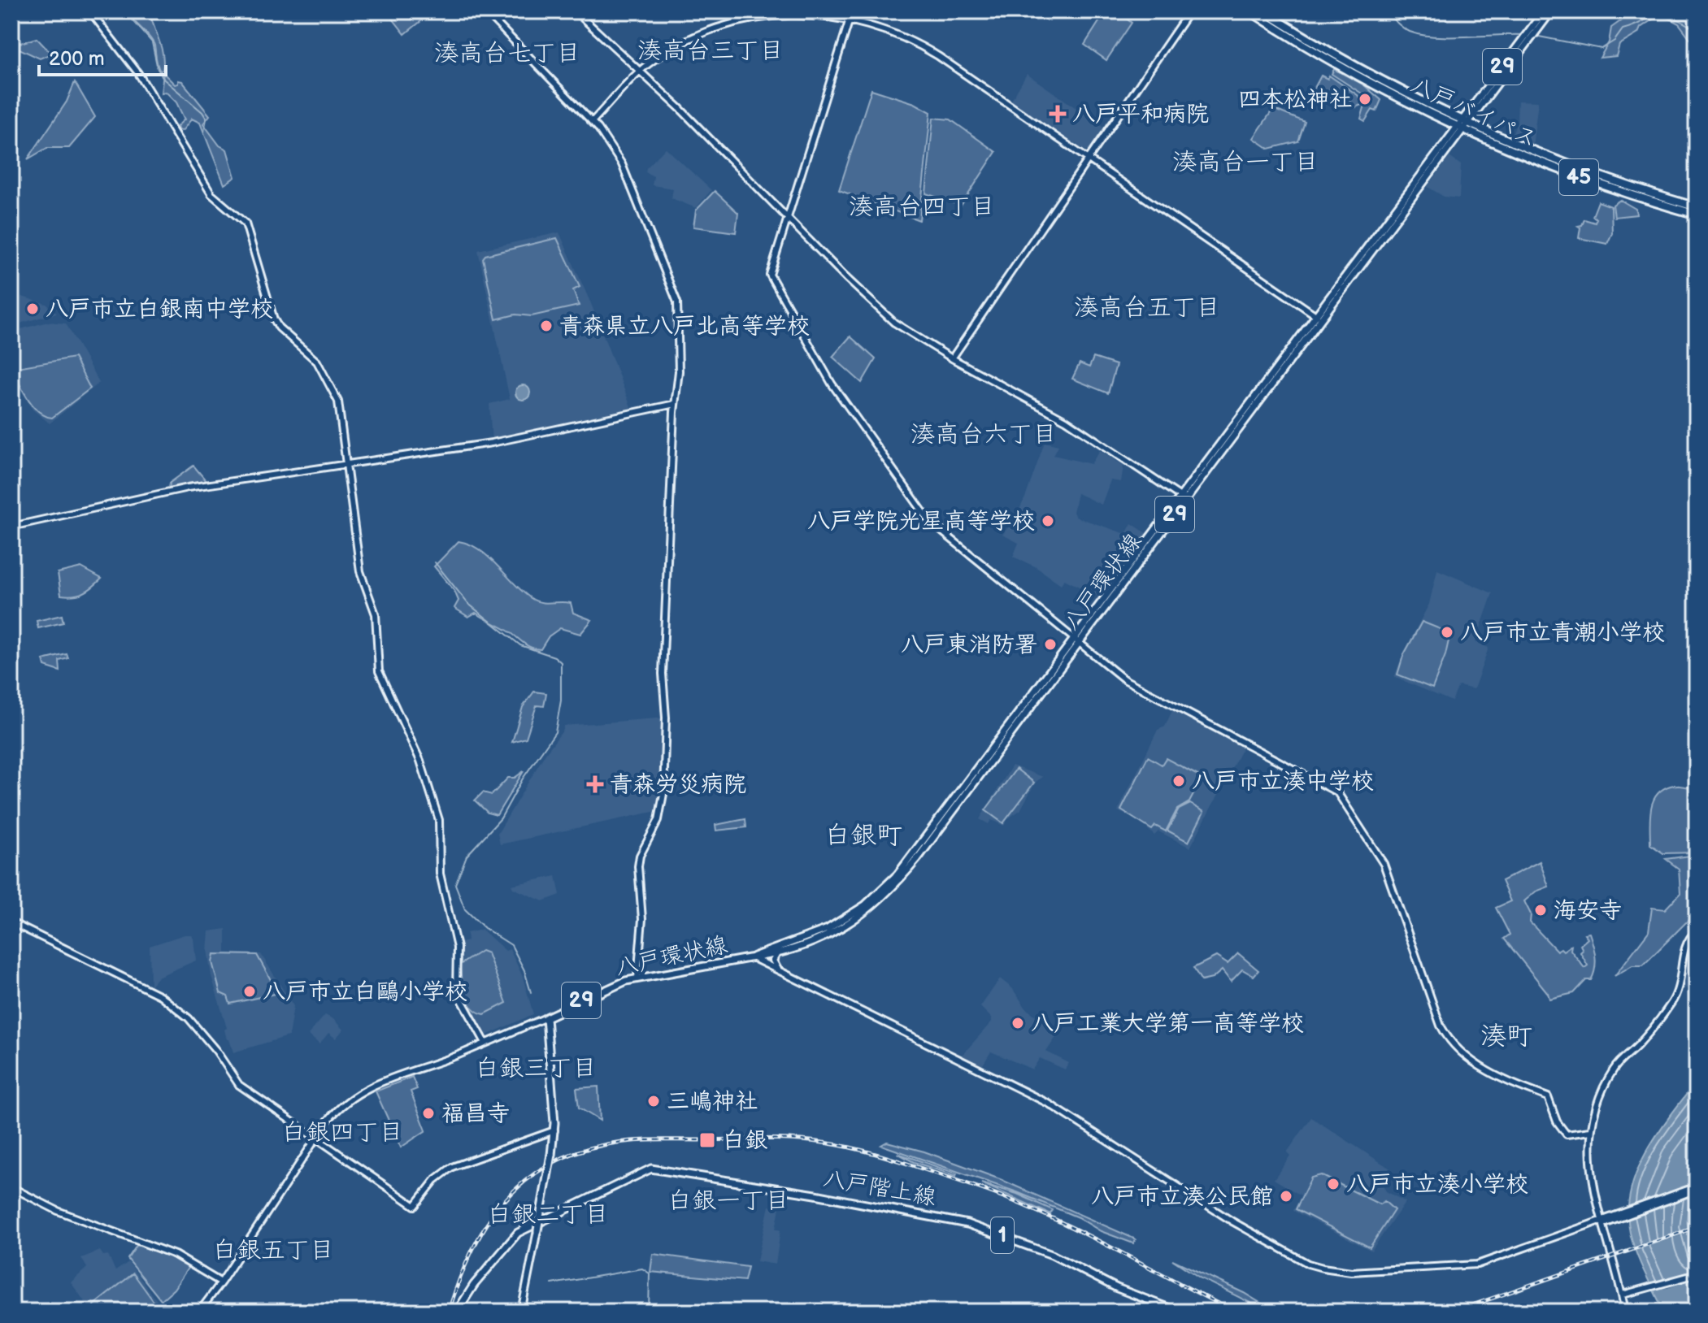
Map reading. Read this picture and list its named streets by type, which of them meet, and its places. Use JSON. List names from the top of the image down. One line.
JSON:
{"streets":{"highway":["八戸バイパス","45"],"main road":["29","八戸環状線","八戸階上線","1"]},"crossings":[["29","八戸環状線"],["八戸バイパス","八戸環状線"]],"districts":["湊高台三丁目","湊高台七丁目","湊高台一丁目","湊高台四丁目","湊高台五丁目","湊高台六丁目","白銀町","湊町","白銀三丁目","白銀四丁目","白銀一丁目","白銀二丁目","白銀五丁目"],"places":{"other":["四本松神社","八戸市立白銀南中学校","青森県立八戸北高等学校","八戸学院光星高等学校","八戸市立青潮小学校","八戸東消防署","八戸市立湊中学校","海安寺","八戸市立白鷗小学校","八戸工業大学第一高等学校","三嶋神社","福昌寺","八戸市立湊小学校","八戸市立湊公民館"],"health":["八戸平和病院","青森労災病院"],"transit":["白銀"]},"scale_bar":"200 m"}
